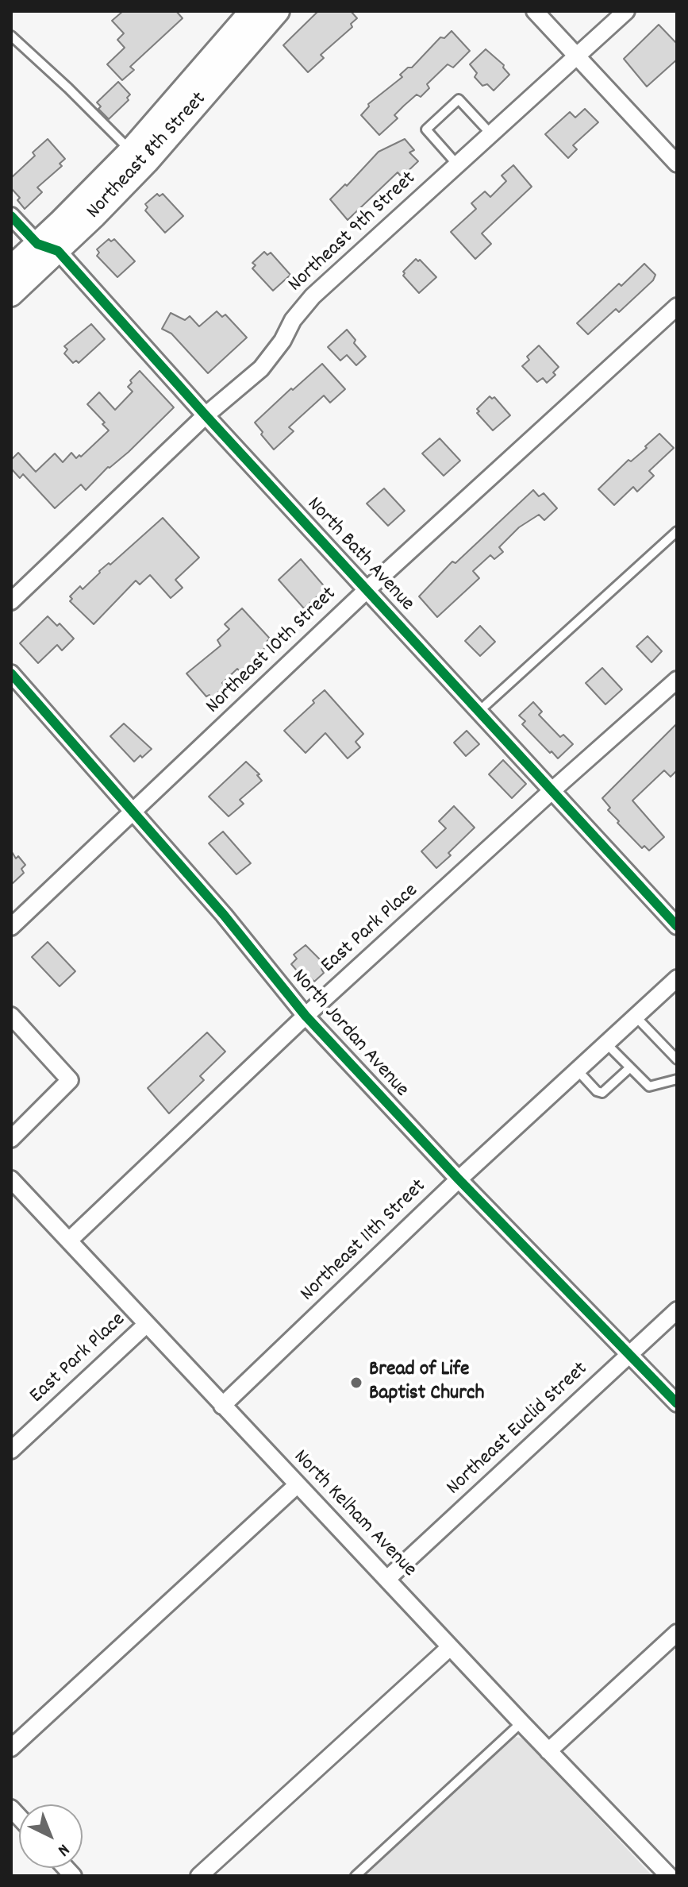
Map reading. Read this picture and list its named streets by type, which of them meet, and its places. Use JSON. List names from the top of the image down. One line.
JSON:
{"streets":{"main road":["Northeast 8th Street"],"street":["Northeast 9th Street","North Bath Avenue","Northeast 10th Street","East Park Place","North Jordan Avenue","Northeast 11th Street","Northeast Euclid Street","North Kelham Avenue"]},"crossings":[["Northeast 8th Street","North Bath Avenue"],["Northeast 9th Street","North Bath Avenue"],["North Bath Avenue","Northeast 10th Street"],["North Bath Avenue","East Park Place"],["Northeast 10th Street","North Jordan Avenue"],["East Park Place","North Jordan Avenue"],["East Park Place","North Kelham Avenue"],["North Jordan Avenue","Northeast 11th Street"],["North Jordan Avenue","Northeast Euclid Street"],["Northeast 11th Street","North Kelham Avenue"],["Northeast Euclid Street","North Kelham Avenue"]],"places":["Bread of Life Baptist Church"],"north":"bottom right"}
